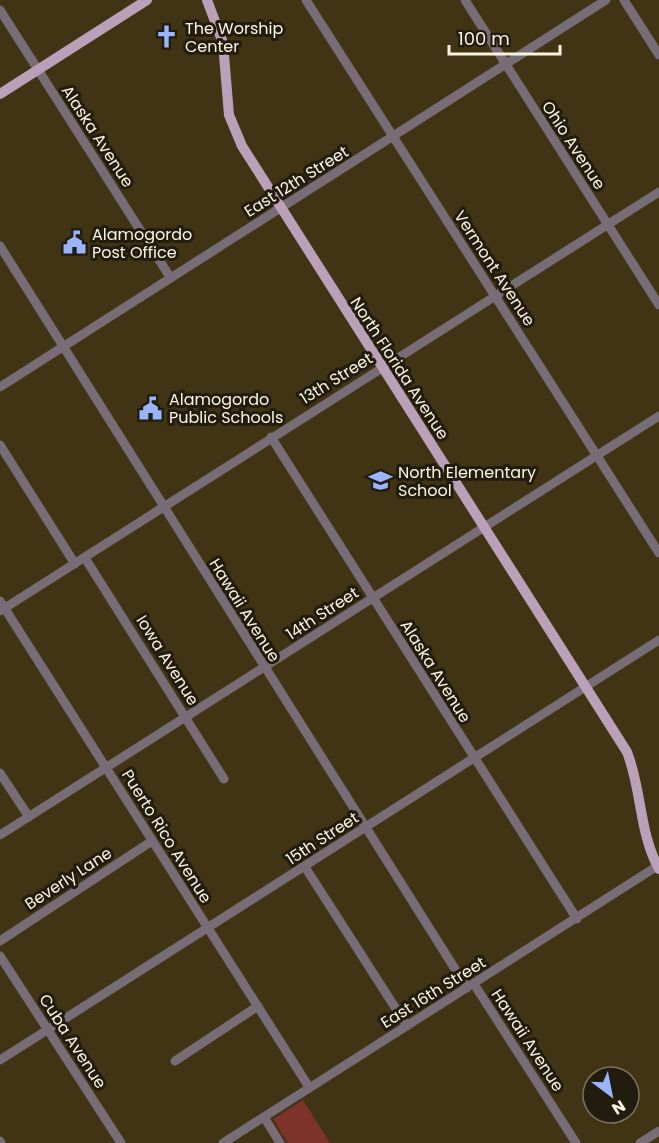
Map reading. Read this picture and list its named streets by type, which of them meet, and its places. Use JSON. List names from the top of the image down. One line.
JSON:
{"streets":{"main road":["North Florida Avenue"],"street":["Alaska Avenue","Ohio Avenue","East 12th Street","Vermont Avenue","13th Street","Hawaii Avenue","14th Street","Iowa Avenue","Puerto Rico Avenue","15th Street","Beverly Lane","East 16th Street","Cuba Avenue"]},"crossings":[["Alaska Avenue","East 12th Street"],["Alaska Avenue","13th Street"],["Alaska Avenue","14th Street"],["Alaska Avenue","15th Street"],["Alaska Avenue","East 16th Street"],["Ohio Avenue","East 12th Street"],["Ohio Avenue","13th Street"],["East 12th Street","Vermont Avenue"],["East 12th Street","North Florida Avenue"],["East 12th Street","Hawaii Avenue"],["Vermont Avenue","13th Street"],["Vermont Avenue","14th Street"],["North Florida Avenue","13th Street"],["North Florida Avenue","14th Street"],["North Florida Avenue","15th Street"],["North Florida Avenue","East 16th Street"],["13th Street","Hawaii Avenue"],["13th Street","Iowa Avenue"],["13th Street","Puerto Rico Avenue"],["Hawaii Avenue","14th Street"],["Hawaii Avenue","15th Street"],["Hawaii Avenue","East 16th Street"],["14th Street","Iowa Avenue"],["14th Street","Puerto Rico Avenue"],["Puerto Rico Avenue","15th Street"],["Puerto Rico Avenue","Beverly Lane"],["Puerto Rico Avenue","East 16th Street"],["15th Street","Cuba Avenue"]],"places":{"church":["The Worship Center"],"public building":["Alamogordo Post Office","Alamogordo Public Schools"],"school or university":["North Elementary School"]},"scale_bar":"100 m","north":"bottom right"}
